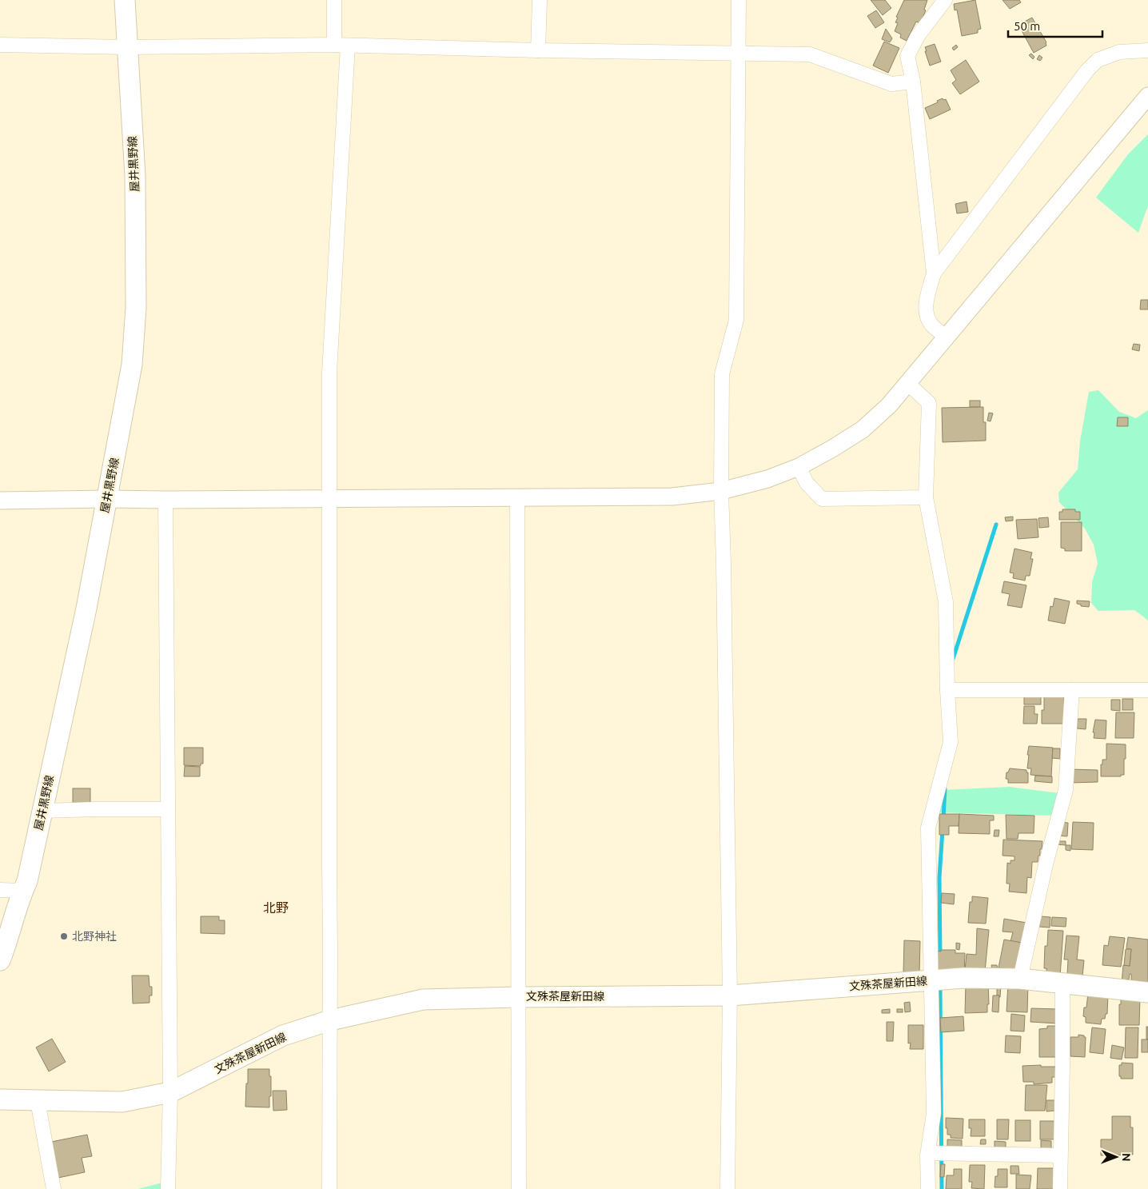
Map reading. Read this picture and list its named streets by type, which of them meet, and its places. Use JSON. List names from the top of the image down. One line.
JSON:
{"streets":{"main road":["屋井黒野線","文殊茶屋新田線"]},"districts":["北野"],"places":["北野神社"],"scale_bar":"50 m","north":"right"}
